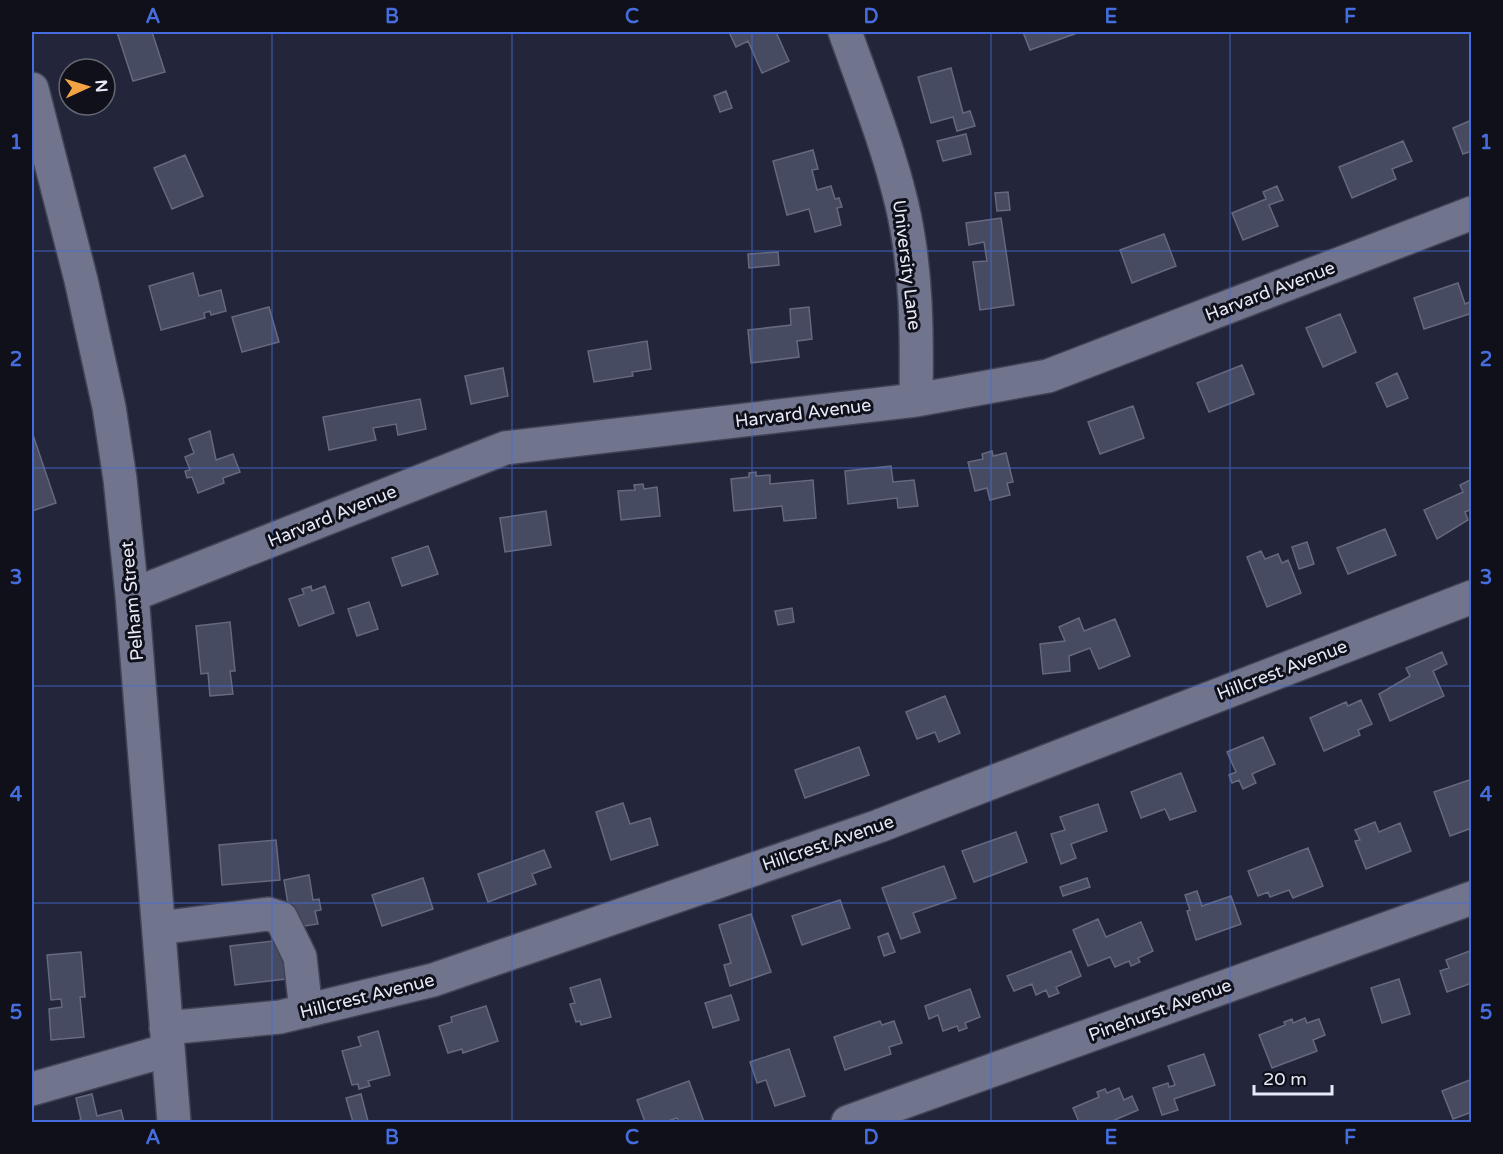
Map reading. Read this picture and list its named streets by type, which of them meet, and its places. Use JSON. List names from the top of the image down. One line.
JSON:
{"streets":{"street":["University Lane","Harvard Avenue","Pelham Street","Hillcrest Avenue","Pinehurst Avenue"]},"crossings":[["University Lane","Harvard Avenue"],["Harvard Avenue","Pelham Street"],["Pelham Street","Hillcrest Avenue"]],"scale_bar":"20 m","north":"right","grid":{"columns":["A","B","C","D","E","F"],"rows":["1","2","3","4","5"]}}
